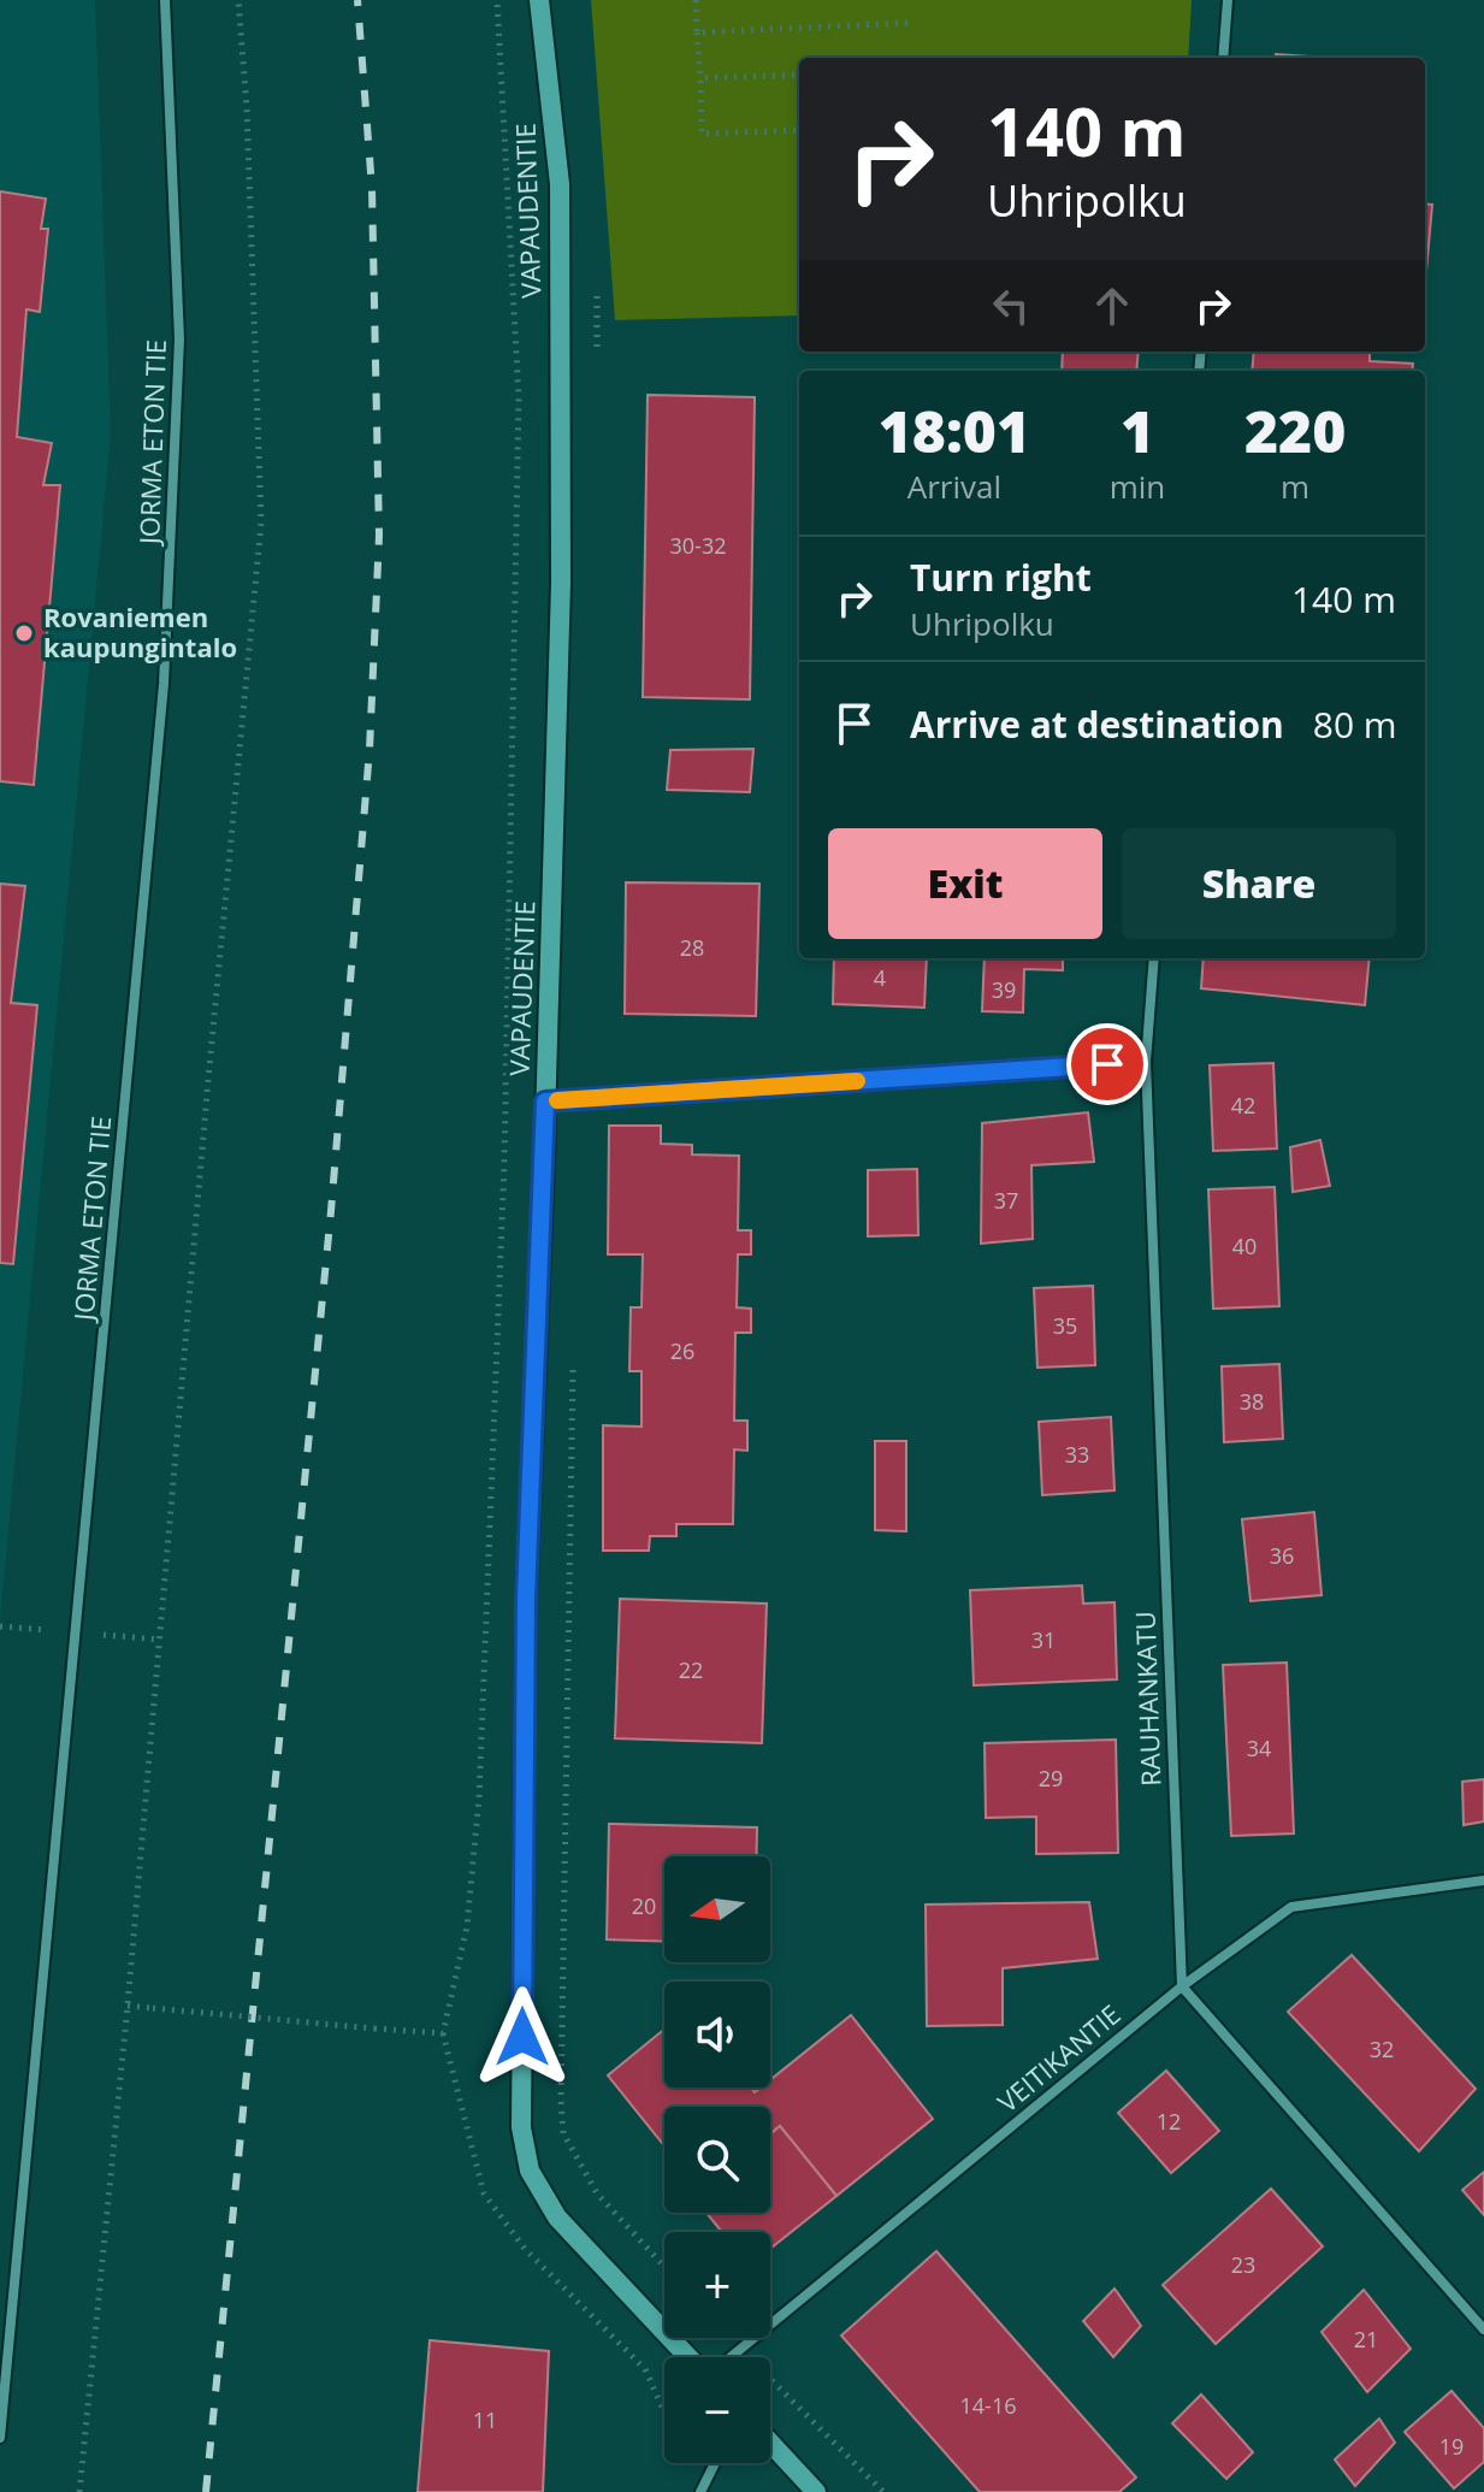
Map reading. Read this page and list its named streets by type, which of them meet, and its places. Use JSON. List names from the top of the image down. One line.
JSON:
{"streets":{"street":["VAPAUDENTIE","JORMA ETON TIE","RAUHANKATU","VEITIKANTIE"]},"crossings":[["RAUHANKATU","VEITIKANTIE"]],"places":["Rovaniemen kaupungintalo"],"house_numbers":["30-32","28","4","39","42","37","40","35","26","38","33","36","31","22","34","29","20","32","12","23","21","14-16","11","19"],"north":"left","page":{"turn":["140 m","Uhripolku"],"eta":["18:01","Arrival","1","min","220","m"],"list":[{"name":"Turn right","note":"Uhripolku","value":"140 m"},{"name":"Arrive at destination","value":"80 m"}],"buttons":["Exit","Share"],"map_buttons":["+","−"]}}
